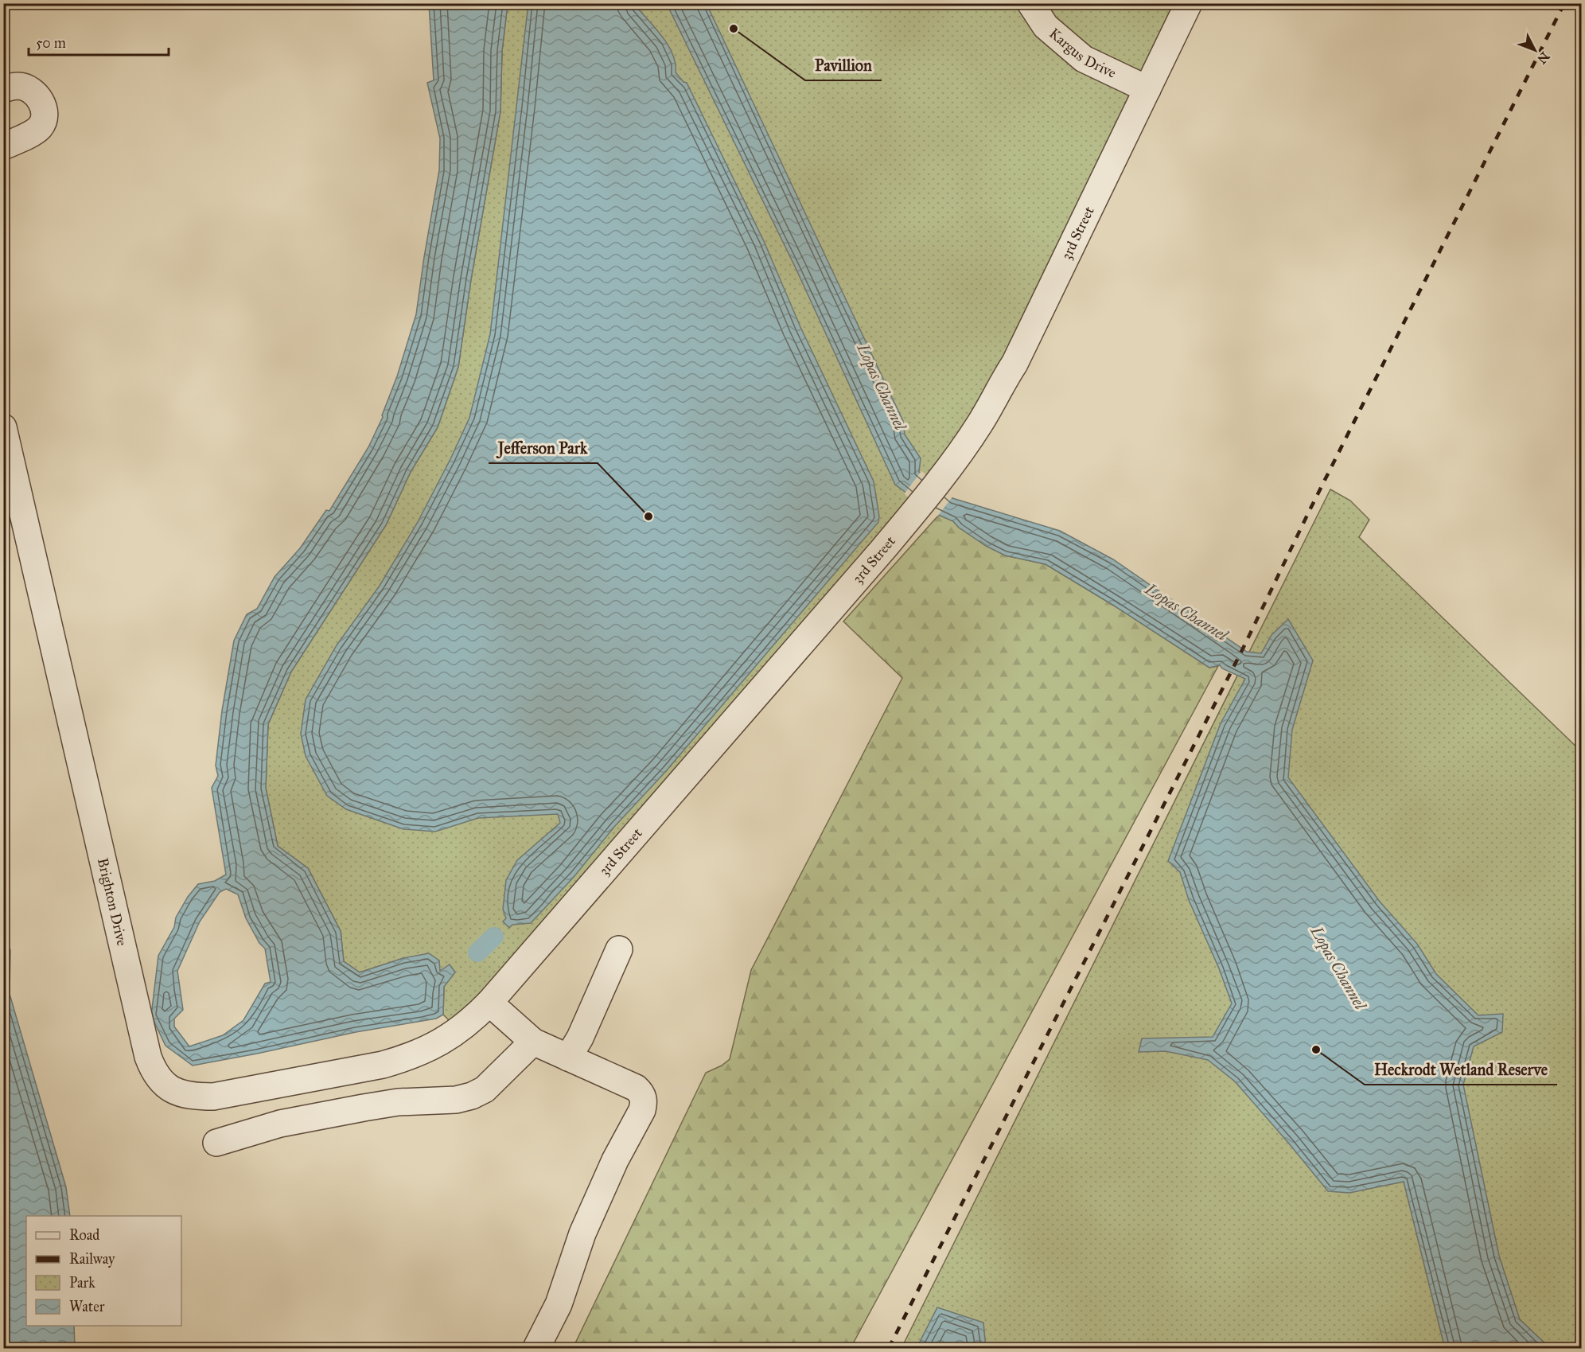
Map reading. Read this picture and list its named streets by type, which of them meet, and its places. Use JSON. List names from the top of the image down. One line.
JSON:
{"streets":{"street":["Kargus Drive","3rd Street","Brighton Drive"]},"crossings":[["Kargus Drive","3rd Street"],["3rd Street","Brighton Drive"]],"water":["Lopas Channel"],"places":["Pavillion","Jefferson Park","Heckrodt Wetland Reserve"],"legend":["Road","Railway","Park","Water"],"scale_bar":"50 m","north":"bottom right"}
